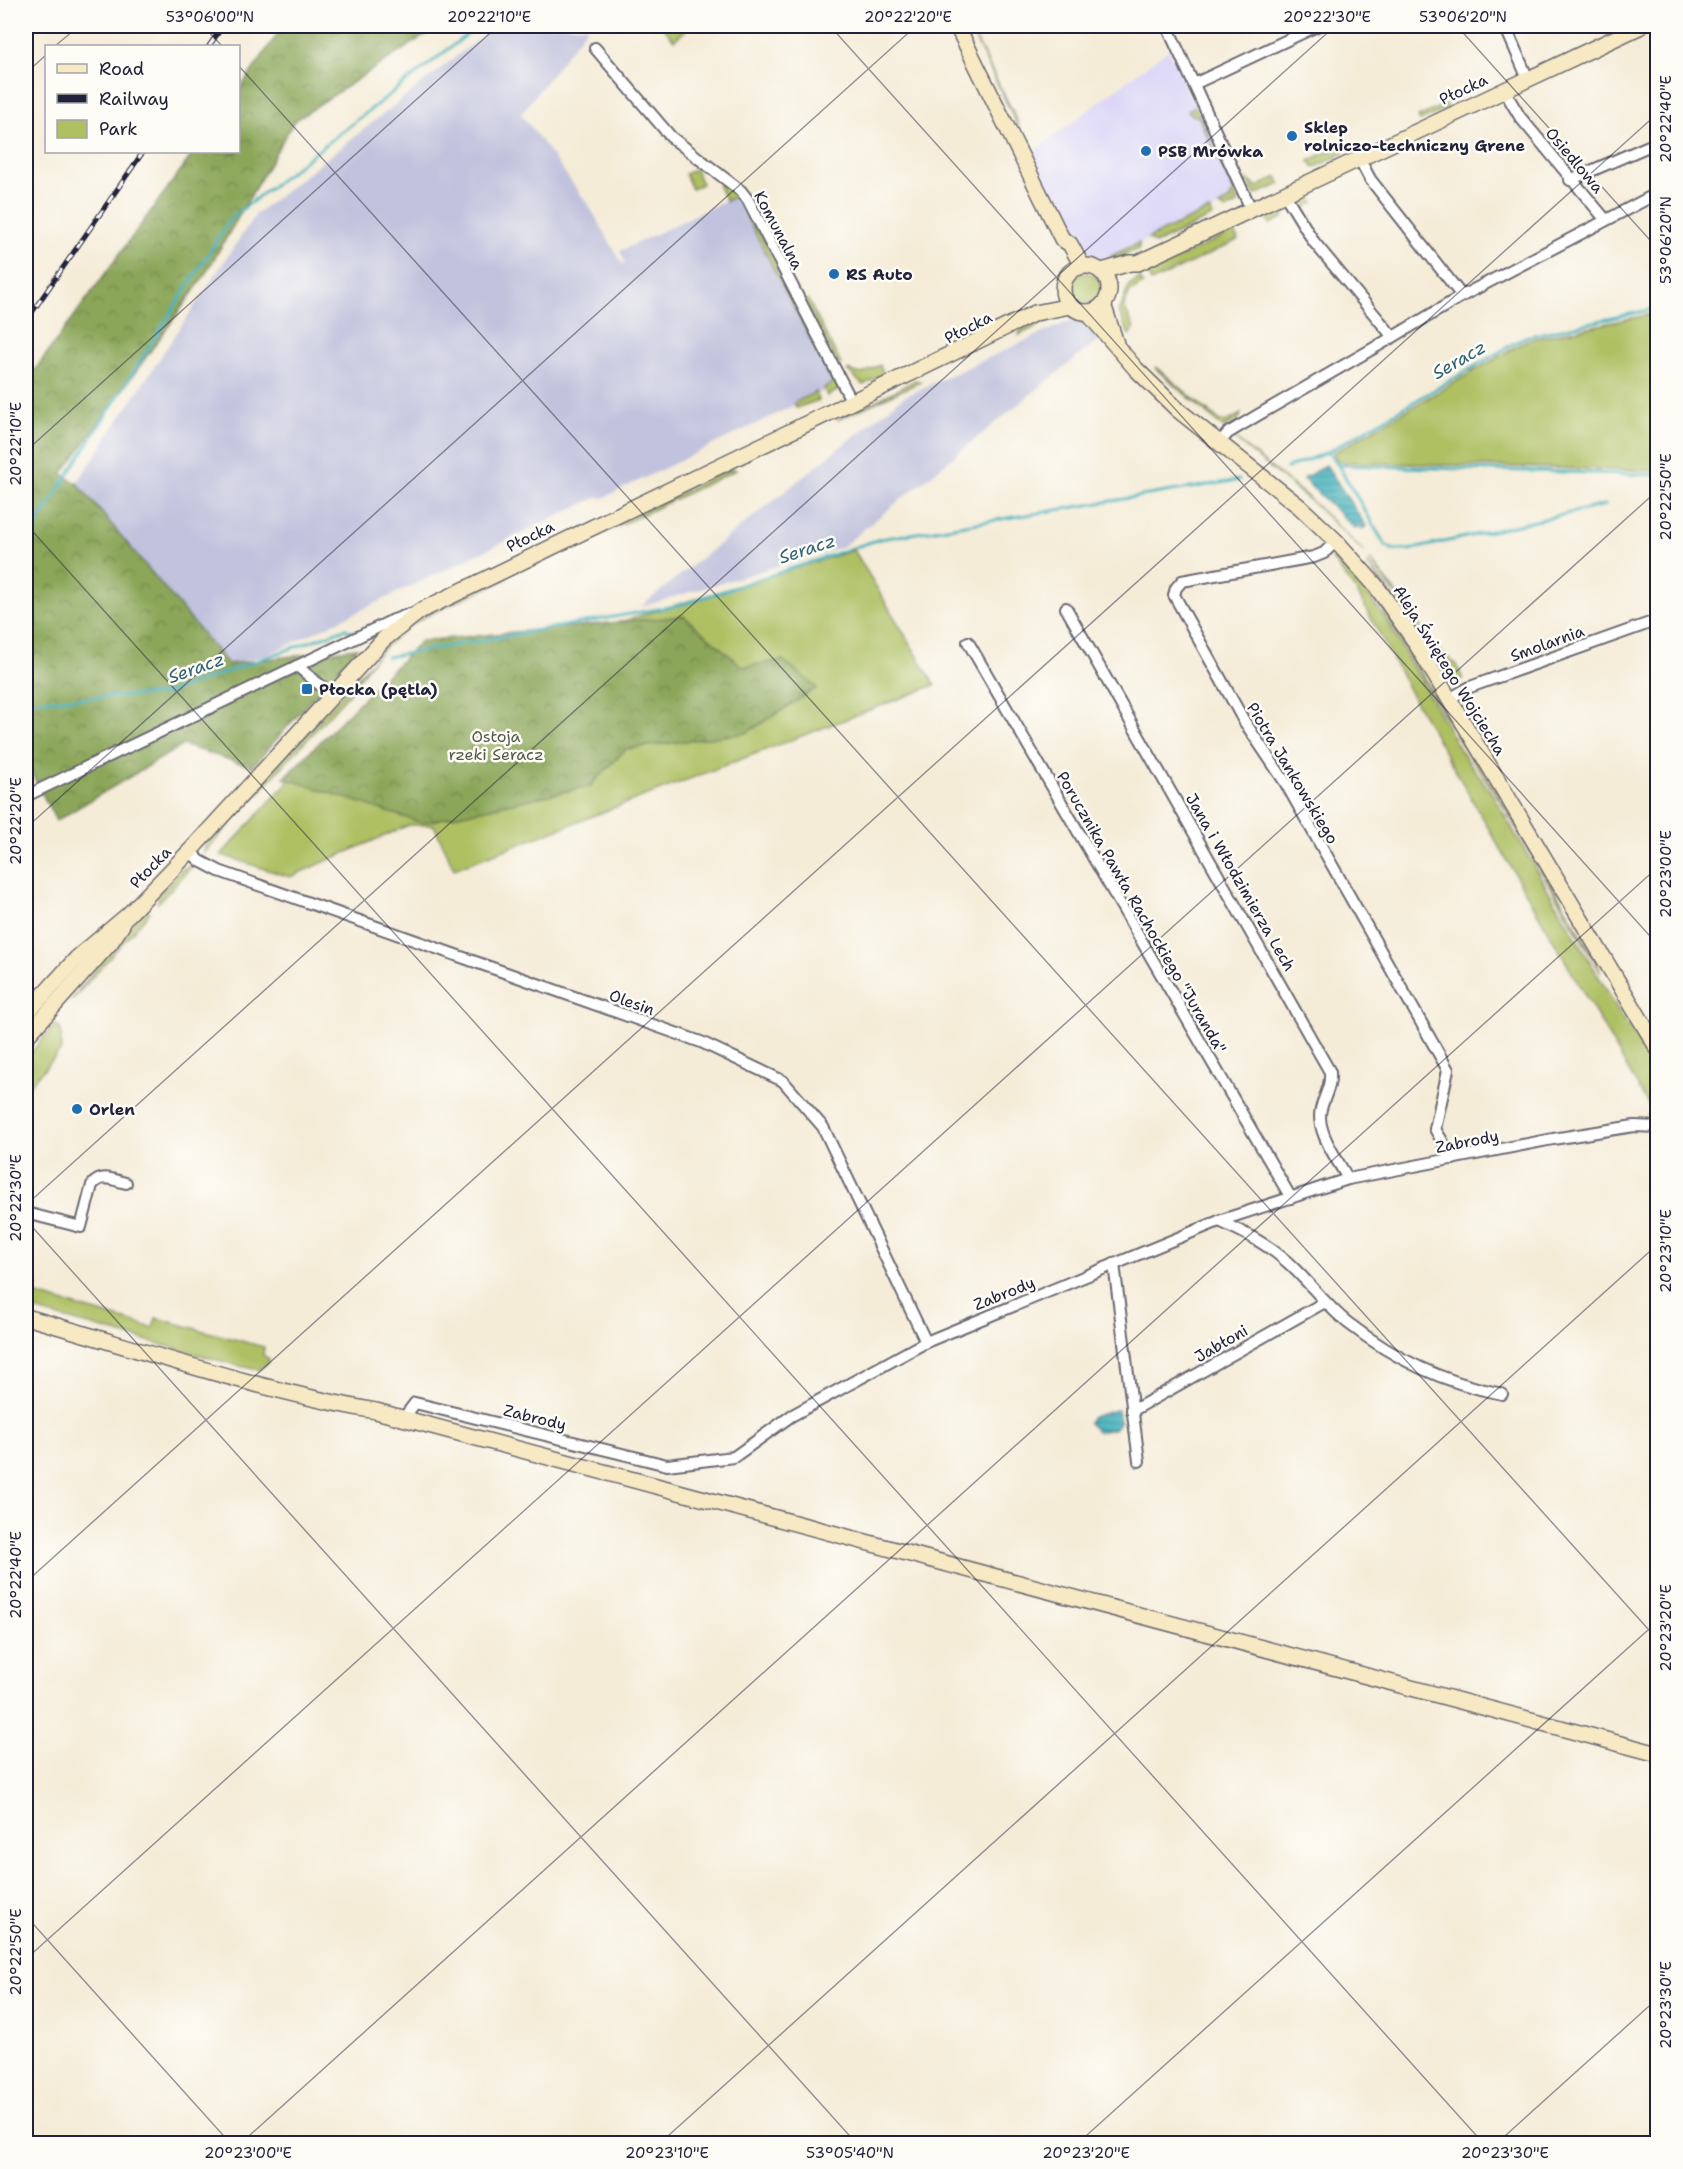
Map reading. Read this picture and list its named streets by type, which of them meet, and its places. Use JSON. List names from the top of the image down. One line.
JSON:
{"streets":{"street":["Płocka","Osiedlowa","Komunalna","Smolarnia","Aleja Świętego Wojciecha","Piotra Jankowskiego","Jana i Włodzimierza Lech","Porucznika Pawła Rachockiego \"Juranda\"","Olesin","Zabrody","Jabłoni"]},"crossings":[["Płocka","Osiedlowa"],["Płocka","Komunalna"],["Płocka","Aleja Świętego Wojciecha"],["Płocka","Olesin"],["Smolarnia","Aleja Świętego Wojciecha"],["Aleja Świętego Wojciecha","Piotra Jankowskiego"],["Piotra Jankowskiego","Zabrody"],["Jana i Włodzimierza Lech","Zabrody"],["Porucznika Pawła Rachockiego \"Juranda\"","Zabrody"],["Olesin","Zabrody"]],"water":["Seracz"],"parks":["Ostoja rzeki Seracz"],"places":{"other":["Sklep rolniczo-techniczny Grene","PSB Mrówka","RS Auto","Orlen"],"transit":["Płocka (pętla)"]},"legend":["Road","Railway","Park"],"coordinates":["53°06'00\"N","20°22'10\"E","20°22'20\"E","20°22'30\"E","53°06'20\"N","20°22'40\"E","20°22'50\"E","20°23'00\"E","20°23'10\"E","20°23'20\"E","20°23'30\"E","53°05'40\"N"]}
